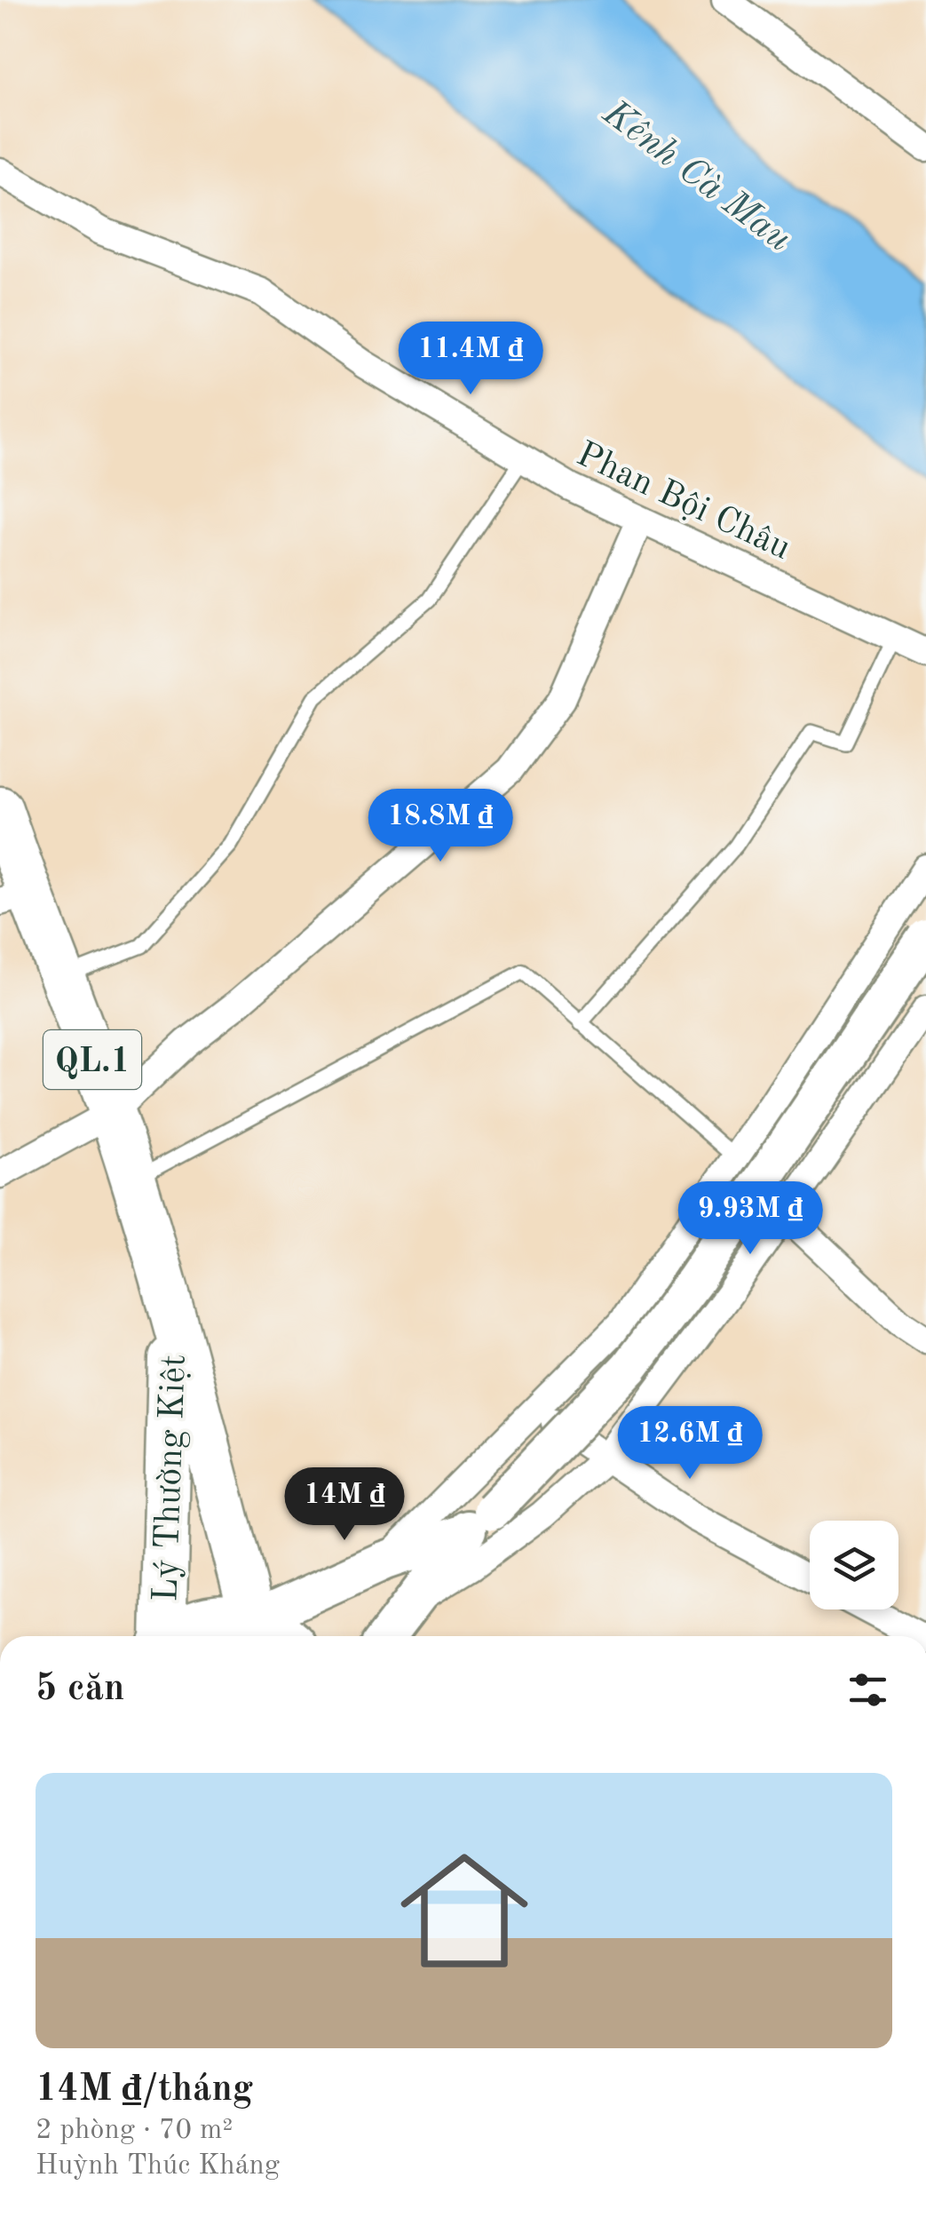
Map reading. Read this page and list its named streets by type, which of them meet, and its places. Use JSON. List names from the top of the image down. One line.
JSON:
{"streets":{"highway":["QL.1","Lý Thường Kiệt"],"street":["Phan Bội Châu"]},"crossings":[["QL.1","Lý Thường Kiệt"]],"water":["Kênh Cà Mau"],"page":{"price":["11.4M ₫","18.8M ₫","9.93M ₫","12.6M ₫","14M ₫"],"heading":"5 căn","list":[{"name":"14M ₫/tháng","note":"2 phòng · 70 m² · Huỳnh Thúc Kháng"}]}}
